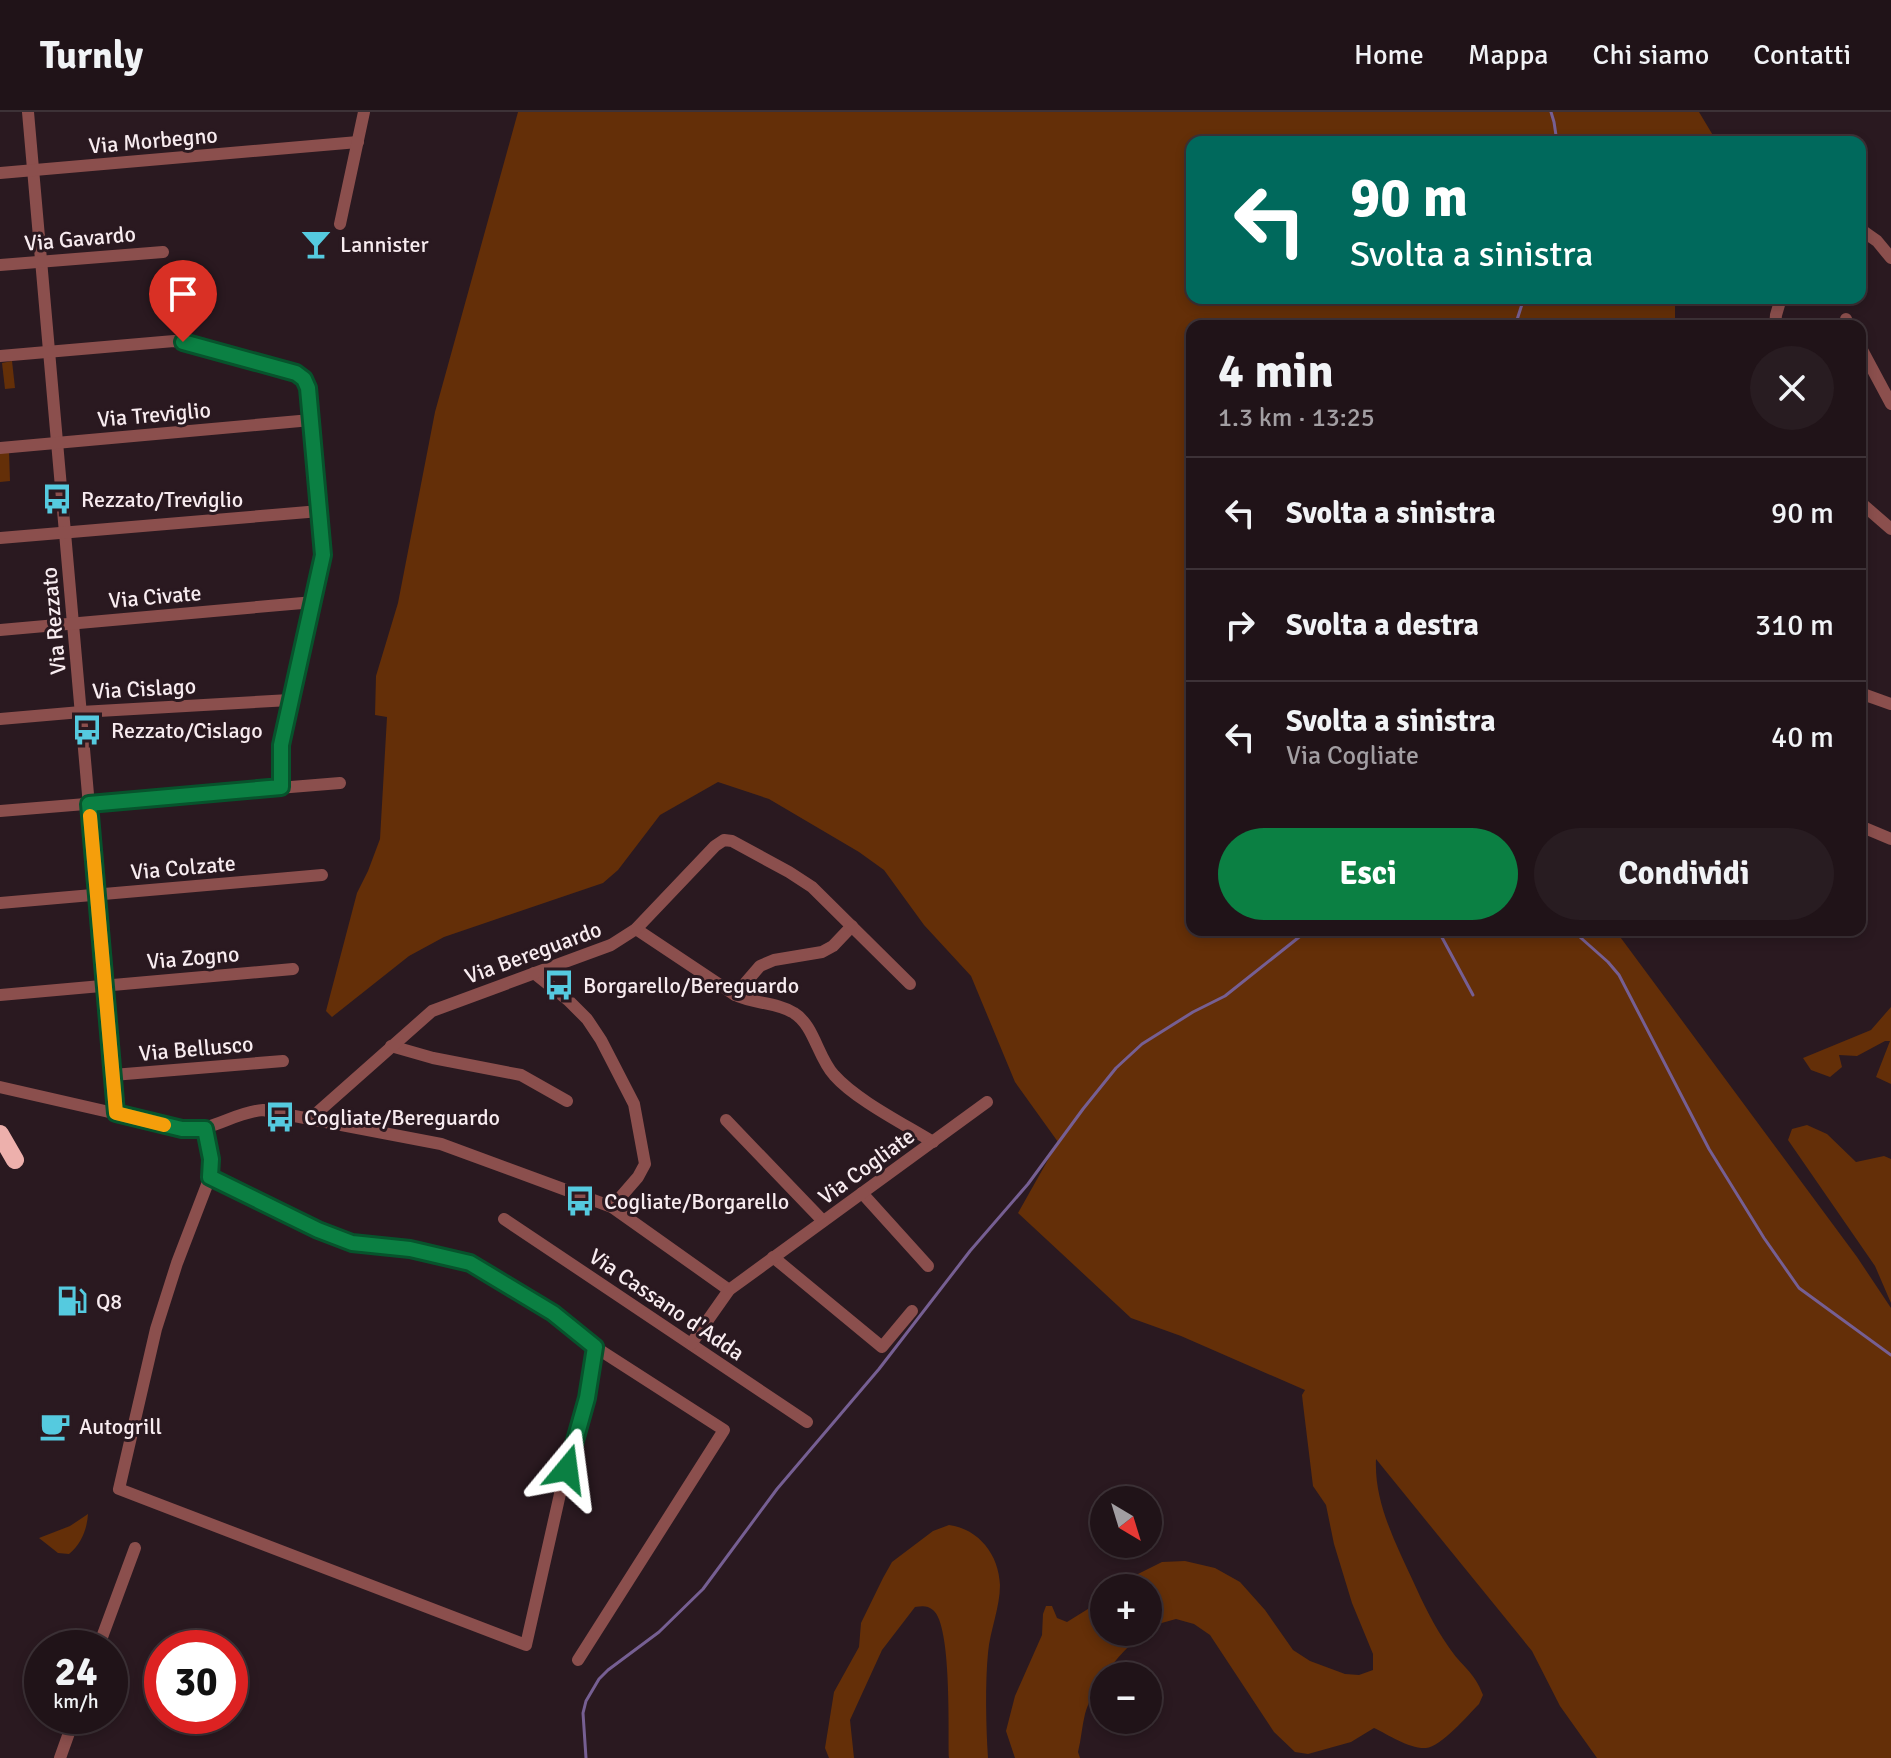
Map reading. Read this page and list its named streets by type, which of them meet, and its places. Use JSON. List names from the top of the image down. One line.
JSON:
{"streets":{"street":["Via Morbegno","Via Gavardo","Via Treviglio","Via Civate","Via Rezzato","Via Cislago","Via Colzate","Via Bereguardo","Via Zogno","Via Bellusco","Via Cogliate","Via Cassano d'Adda"]},"crossings":[["Via Morbegno","Via Rezzato"],["Via Gavardo","Via Rezzato"],["Via Treviglio","Via Rezzato"],["Via Civate","Via Rezzato"],["Via Rezzato","Via Cislago"],["Via Rezzato","Via Colzate"],["Via Rezzato","Via Zogno"],["Via Rezzato","Via Bellusco"],["Via Cogliate","Via Cassano d'Adda"]],"places":{"bar":["Lannister"],"bus stop":["Rezzato/Treviglio","Rezzato/Cislago","Borgarello/Bereguardo","Cogliate/Bereguardo","Cogliate/Borgarello"],"fuel station":["Q8"],"cafe":["Autogrill"]},"north":"bottom right","page":{"header":"Turnly","nav":["Home","Mappa","Chi siamo","Contatti"],"turn":["90 m","Svolta a sinistra"],"heading":["4 min","1.3 km · 13:25"],"list":[{"name":"Svolta a sinistra","value":"90 m"},{"name":"Svolta a destra","value":"310 m"},{"name":"Svolta a sinistra","note":"Via Cogliate","value":"40 m"}],"buttons":["Esci","Condividi"],"map_buttons":["+","−"],"speed":"24 km/h","limit":"30"}}
